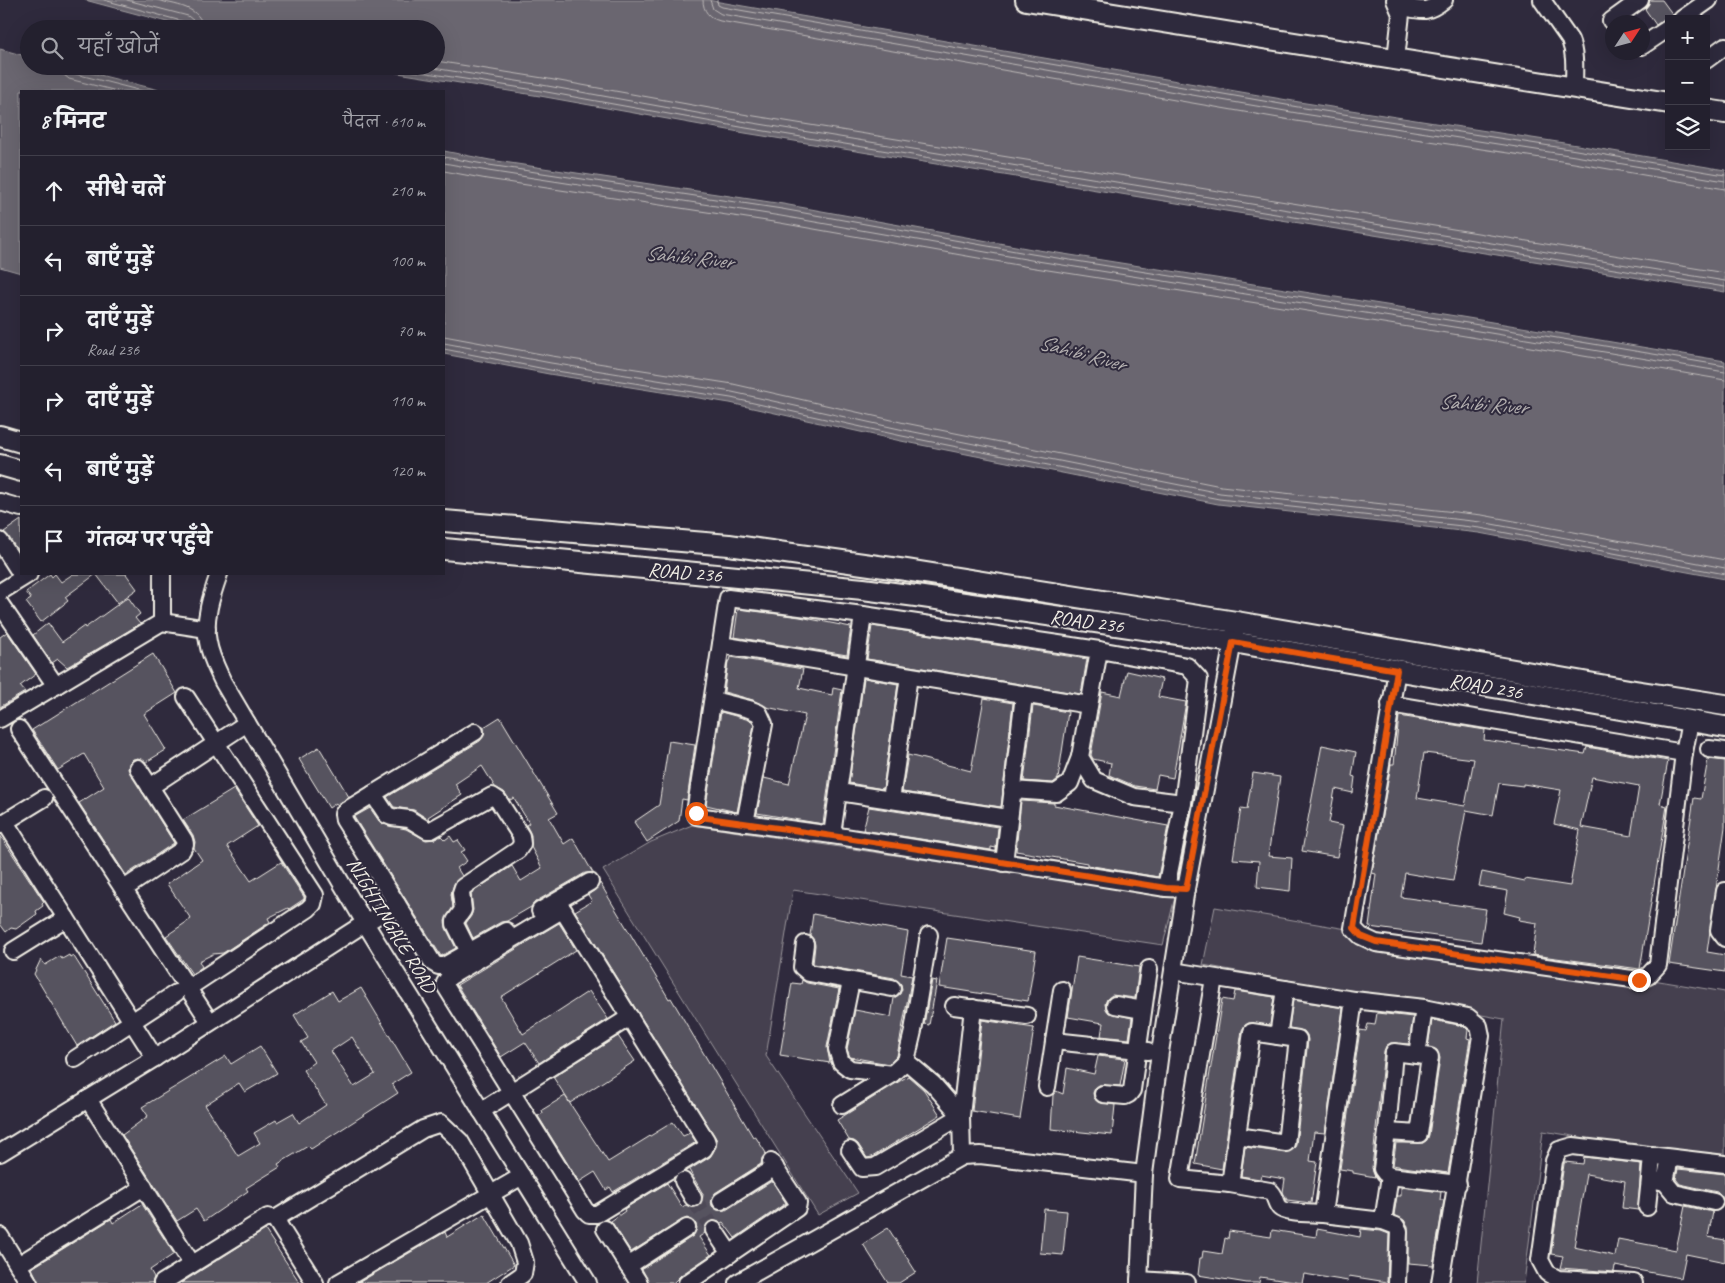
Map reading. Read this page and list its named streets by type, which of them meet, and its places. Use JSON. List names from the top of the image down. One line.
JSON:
{"streets":{"street":["ROAD 236","NIGHTINGALE ROAD"]},"water":["Sahibi River"],"north":"top right","page":{"map_buttons":["+","−"],"search":"यहाँ खोजें","heading":["8 मिनट","पैदल · 610 m"],"list":[["सीधे चलें","210 m"],["बाएँ मुड़ें","100 m"],["दाएँ मुड़ें","Road 236","70 m"],["दाएँ मुड़ें","110 m"],["बाएँ मुड़ें","120 m"],"गंतव्य पर पहुँचे"]}}
